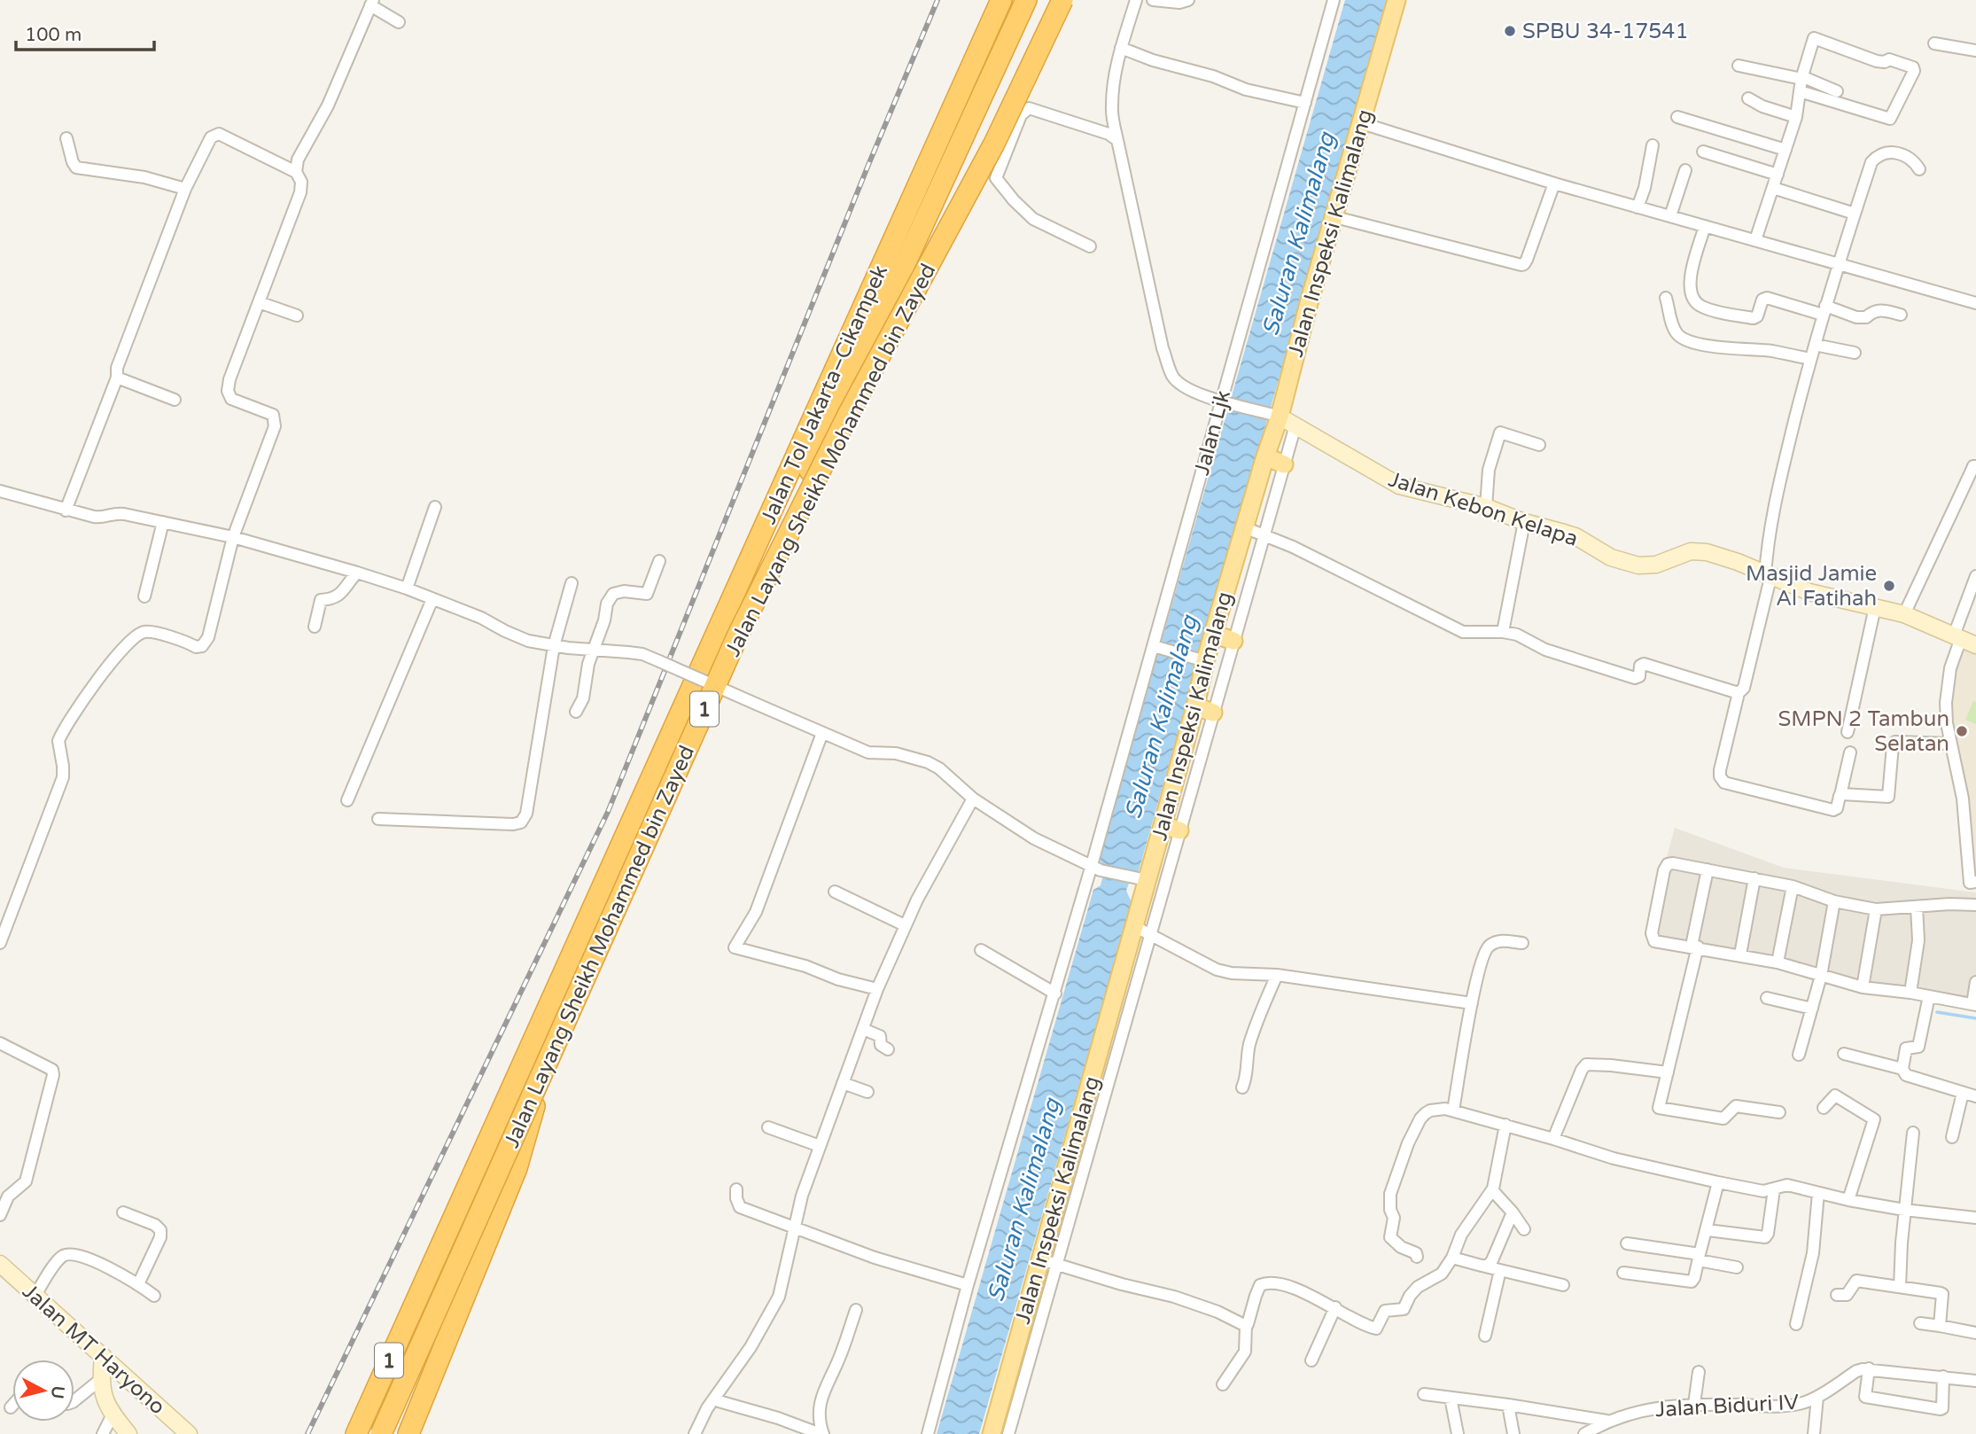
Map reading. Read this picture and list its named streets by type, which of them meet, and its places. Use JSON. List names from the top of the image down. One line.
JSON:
{"streets":{"highway":["Jalan Tol Jakarta–Cikampek","Jalan Layang Sheikh Mohammed bin Zayed","1"],"main road":["Jalan Inspeksi Kalimalang"],"street":["Jalan Ljk","Jalan Kebon Kelapa","Jalan MT Haryono","Jalan Biduri IV"]},"crossings":[["Jalan Inspeksi Kalimalang","Jalan Kebon Kelapa"],["Jalan Tol Jakarta–Cikampek","Jalan Layang Sheikh Mohammed bin Zayed"]],"water":["Saluran Kalimalang"],"places":["SPBU 34-17541","Masjid Jamie Al Fatihah","SMPN 2 Tambun Selatan"],"scale_bar":"100 m","north":"right"}
